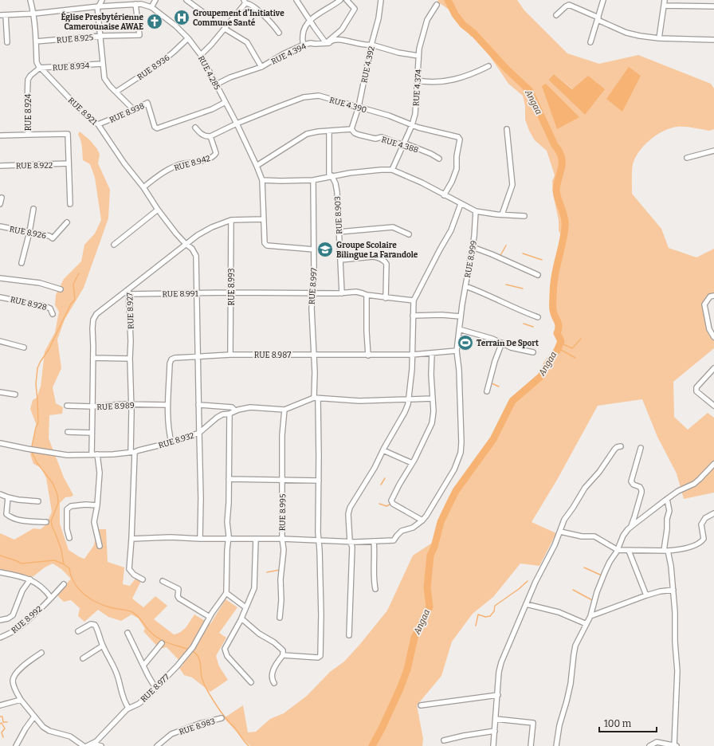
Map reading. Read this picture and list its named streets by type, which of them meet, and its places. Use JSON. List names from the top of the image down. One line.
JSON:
{"streets":{"street":["RUE 8.925","RUE 4.394","RUE 4.392","RUE 8.934","RUE 8.936","RUE 4.285","RUE 4.374","RUE 4.390","RUE 8.921","RUE 8.924","RUE 8.938","RUE 4.388","RUE 8.942","RUE 8.922","RUE 8.903","RUE 8.926","RUE 8.999","RUE 8.997","RUE 8.993","RUE 8.991","RUE 8.928","RUE 8.927","RUE 8.987","RUE 8.989","RUE 8.932","RUE 8.995","RUE 8.992","RUE 8.977","RUE 8.983"]},"crossings":[["RUE 8.925","RUE 4.285"],["RUE 4.394","RUE 4.392"],["RUE 4.394","RUE 4.285"],["RUE 4.394","RUE 4.374"],["RUE 4.392","RUE 4.390"],["RUE 4.392","RUE 4.388"],["RUE 8.934","RUE 8.921"],["RUE 8.934","RUE 8.924"],["RUE 8.936","RUE 4.285"],["RUE 4.285","RUE 4.390"],["RUE 4.285","RUE 8.938"],["RUE 4.285","RUE 8.997"],["RUE 4.285","RUE 8.927"],["RUE 4.374","RUE 4.390"],["RUE 4.374","RUE 4.388"],["RUE 8.921","RUE 8.924"],["RUE 8.921","RUE 8.938"],["RUE 8.921","RUE 8.942"],["RUE 8.921","RUE 8.927"],["RUE 8.921","RUE 8.932"],["RUE 8.903","RUE 8.991"],["RUE 8.999","RUE 8.997"],["RUE 8.999","RUE 8.987"],["RUE 8.999","RUE 8.995"],["RUE 8.997","RUE 8.991"],["RUE 8.997","RUE 8.987"],["RUE 8.993","RUE 8.991"],["RUE 8.993","RUE 8.927"],["RUE 8.993","RUE 8.987"],["RUE 8.991","RUE 8.927"],["RUE 8.991","RUE 8.932"],["RUE 8.927","RUE 8.989"],["RUE 8.927","RUE 8.932"],["RUE 8.927","RUE 8.995"],["RUE 8.987","RUE 8.989"],["RUE 8.987","RUE 8.932"],["RUE 8.989","RUE 8.932"]],"water":["Angaa"],"places":{"hospital":["Groupement d'Initiative Commune Santé"],"church":["Église Presbytérienne Camerounaise AWAE"],"school or university":["Groupe Scolaire Bilingue La Farandole"],"sports":["Terrain De Sport"]},"scale_bar":"100 m"}
